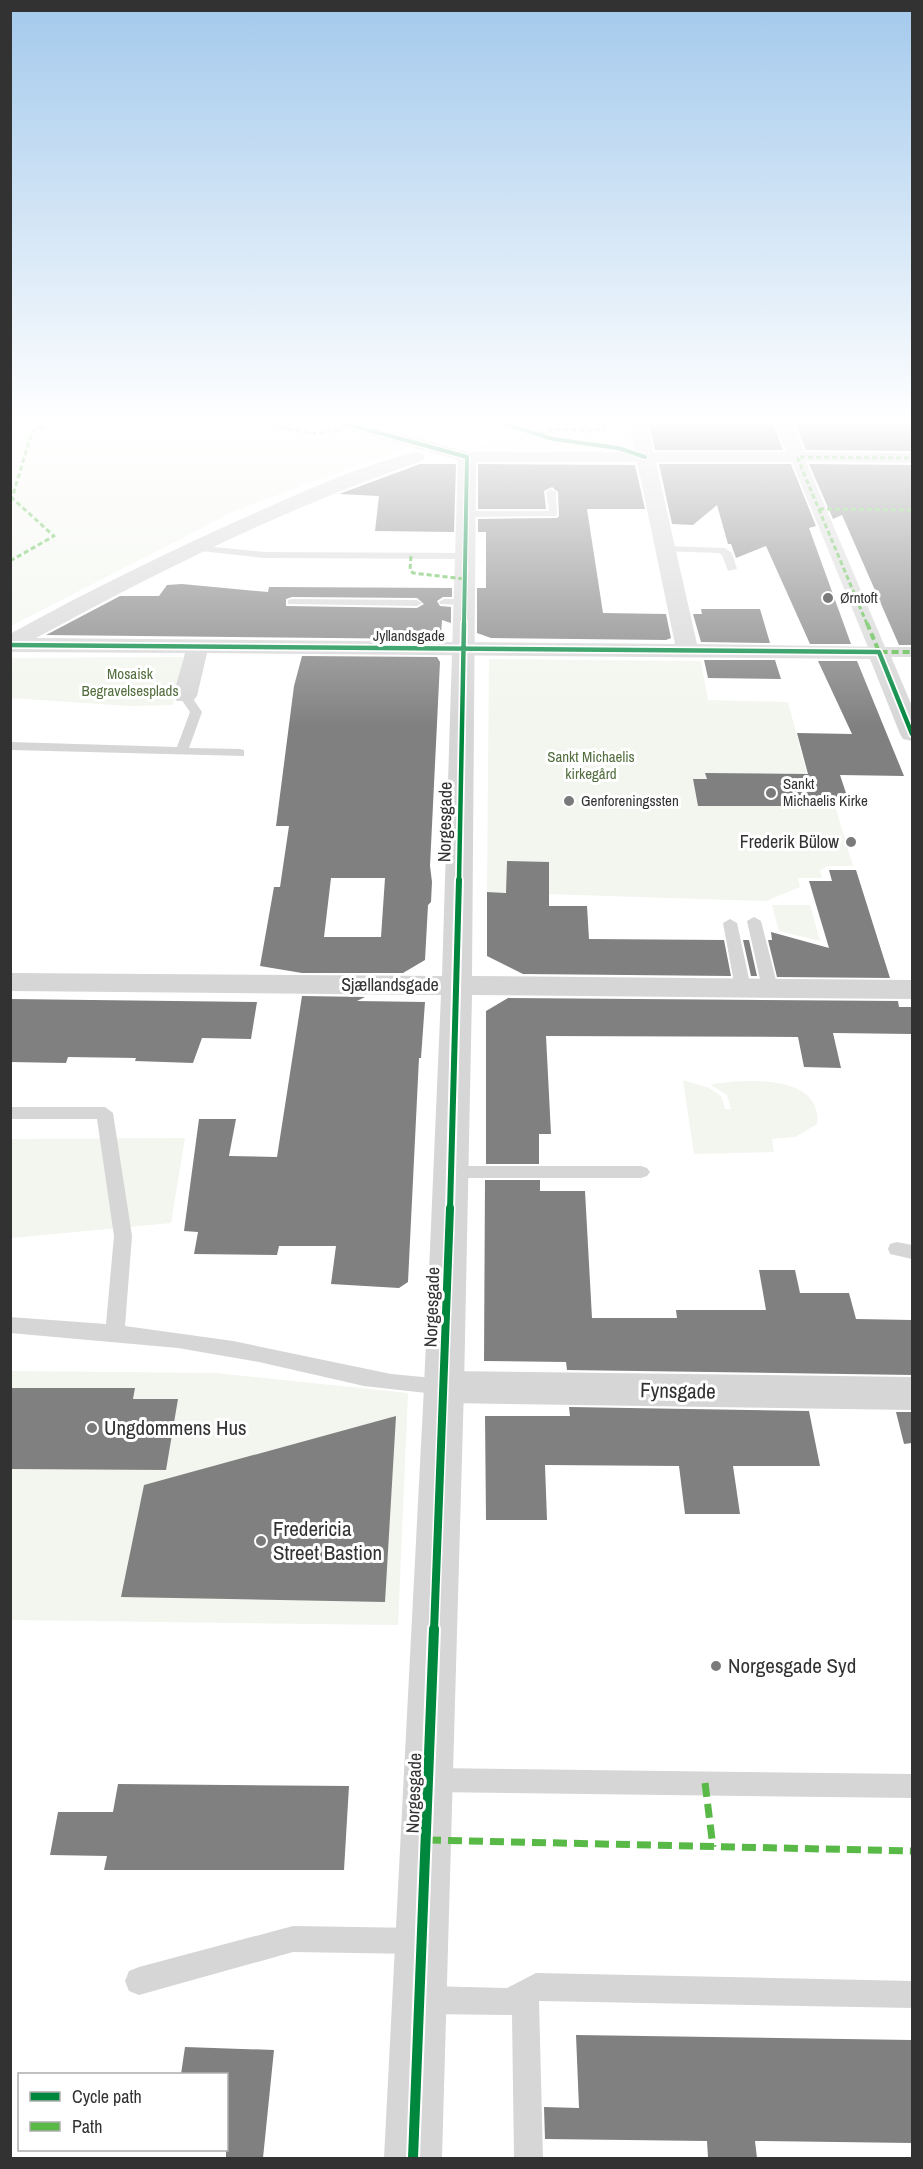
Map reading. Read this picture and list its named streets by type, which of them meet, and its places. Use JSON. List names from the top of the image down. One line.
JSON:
{"streets":{"street":["Jyllandsgade","Norgesgade","Sjællandsgade","Fynsgade"]},"crossings":[["Jyllandsgade","Norgesgade"],["Norgesgade","Sjællandsgade"],["Norgesgade","Fynsgade"]],"parks":["Mosaisk Begravelsesplads","Sankt Michaelis kirkegård"],"places":["Ørntoft","Sankt Michaelis Kirke","Genforeningssten","Frederik Bülow","Ungdommens Hus","Fredericia Street Bastion","Norgesgade Syd"],"legend":["Cycle path","Path"]}
